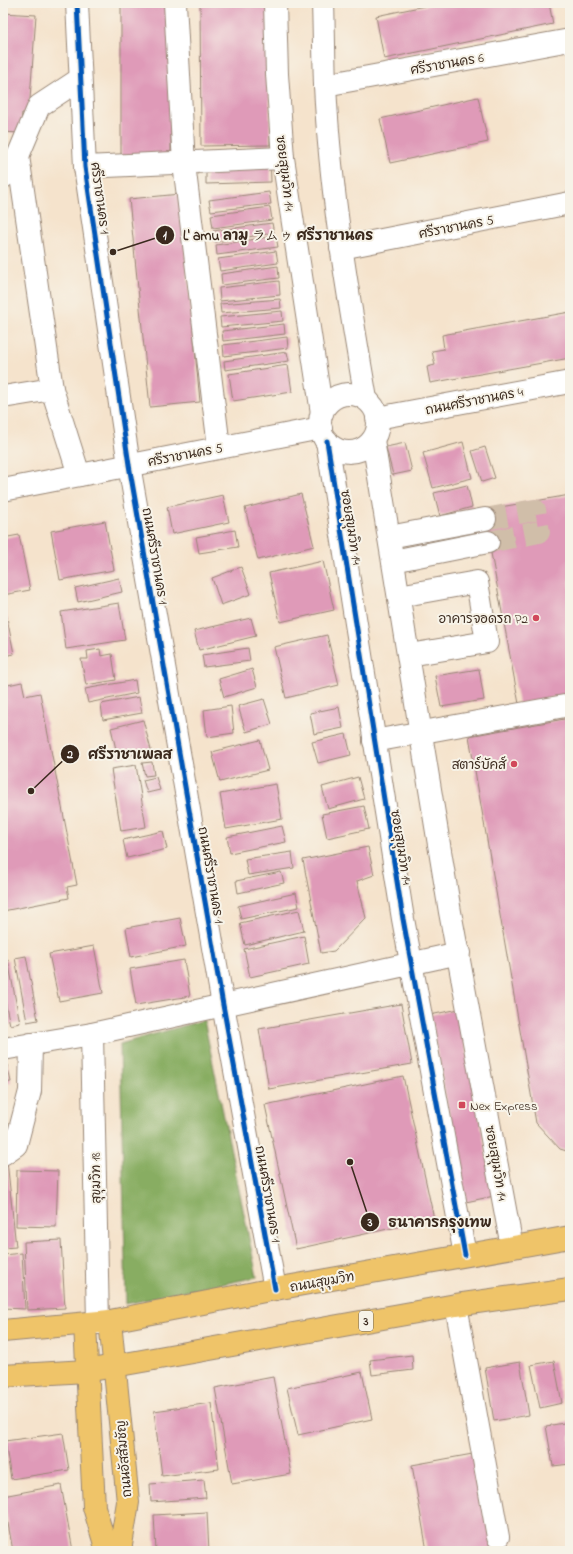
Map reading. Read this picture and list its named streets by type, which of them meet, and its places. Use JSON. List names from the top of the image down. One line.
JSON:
{"streets":{"main road":["ถนนสุขุมวิท","3","ถนนอัสสัมชัญ"],"street":["ศรีราชานคร 6","ซอยสุขุมวิท 14","ศรีราชานคร 1","ศรีราชานคร 5","ถนนศรีราชานคร 4","ถนนศรีราชานคร 1","สุขุมวิท 18"]},"crossings":[["ซอยสุขุมวิท 14","ศรีราชานคร 5"],["ซอยสุขุมวิท 14","ถนนศรีราชานคร 4"],["ซอยสุขุมวิท 14","ถนนสุขุมวิท"],["ศรีราชานคร 1","ศรีราชานคร 5"],["ศรีราชานคร 1","ถนนศรีราชานคร 1"],["ศรีราชานคร 5","ถนนศรีราชานคร 4"],["ศรีราชานคร 5","ถนนศรีราชานคร 1"],["ถนนศรีราชานคร 1","ถนนสุขุมวิท"],["สุขุมวิท 18","ถนนสุขุมวิท"],["สุขุมวิท 18","ถนนอัสสัมชัญ"],["ถนนสุขุมวิท","ถนนอัสสัมชัญ"],["3","ถนนอัสสัมชัญ"]],"places":{"other":["L' amu ลามู ラムゥ ศรีราชานคร","อาคารจอดรถ P2","สตาร์บัคส์","ศรีราชาเพลส","ธนาคารกรุงเทพ"],"transit":["Nex Express"]}}
